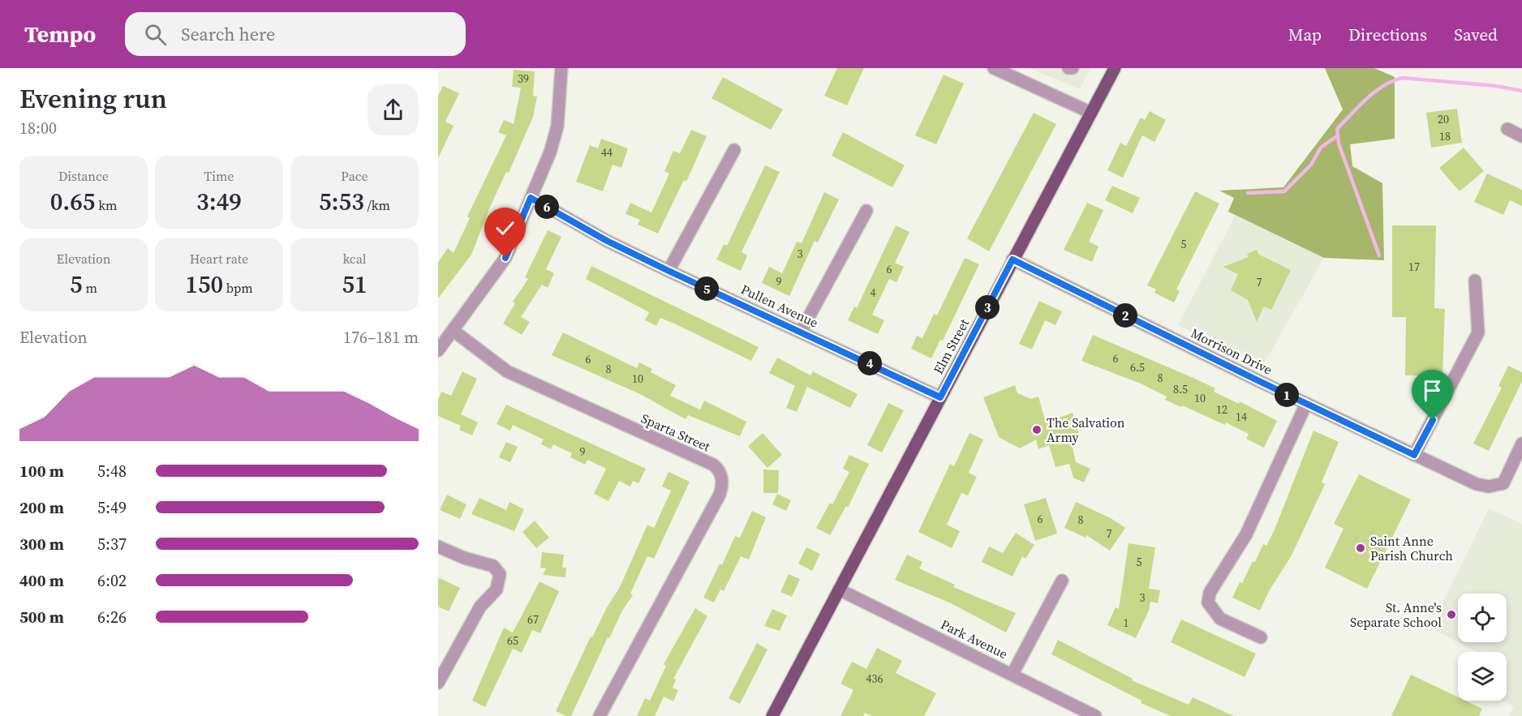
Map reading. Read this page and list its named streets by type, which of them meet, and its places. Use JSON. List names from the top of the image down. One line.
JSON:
{"streets":{"main road":["Elm Street"],"street":["Pullen Avenue","Morrison Drive","Sparta Street","Park Avenue"]},"crossings":[["Pullen Avenue","Elm Street"],["Elm Street","Morrison Drive"],["Elm Street","Park Avenue"]],"places":["The Salvation Army","Saint Anne Parish Church","St. Anne's Separate School"],"house_numbers":["39","20","18","44","5","3","17","6","9","7","4","6","6","6.5","8","8","10","8.5","10","12","14","9","6","8","7","5","3","67","1","65","436"],"page":{"header":"Tempo","search":"Search here","nav":["Map","Directions","Saved"],"heading":["Evening run","18:00"],"stats":[["Distance","0.65 km"],["Time","3:49"],["Pace","5:53 /km"],["Elevation","5 m"],["Heart rate","150 bpm"],["kcal","51"]],"pins":["6","5","3","2","4","1"],"chart":["Elevation","176–181 m"],"list":[{"name":"100 m","note":"5:48"},{"name":"200 m","note":"5:49"},{"name":"300 m","note":"5:37"},{"name":"400 m","note":"6:02"},{"name":"500 m","note":"6:26"}]}}
